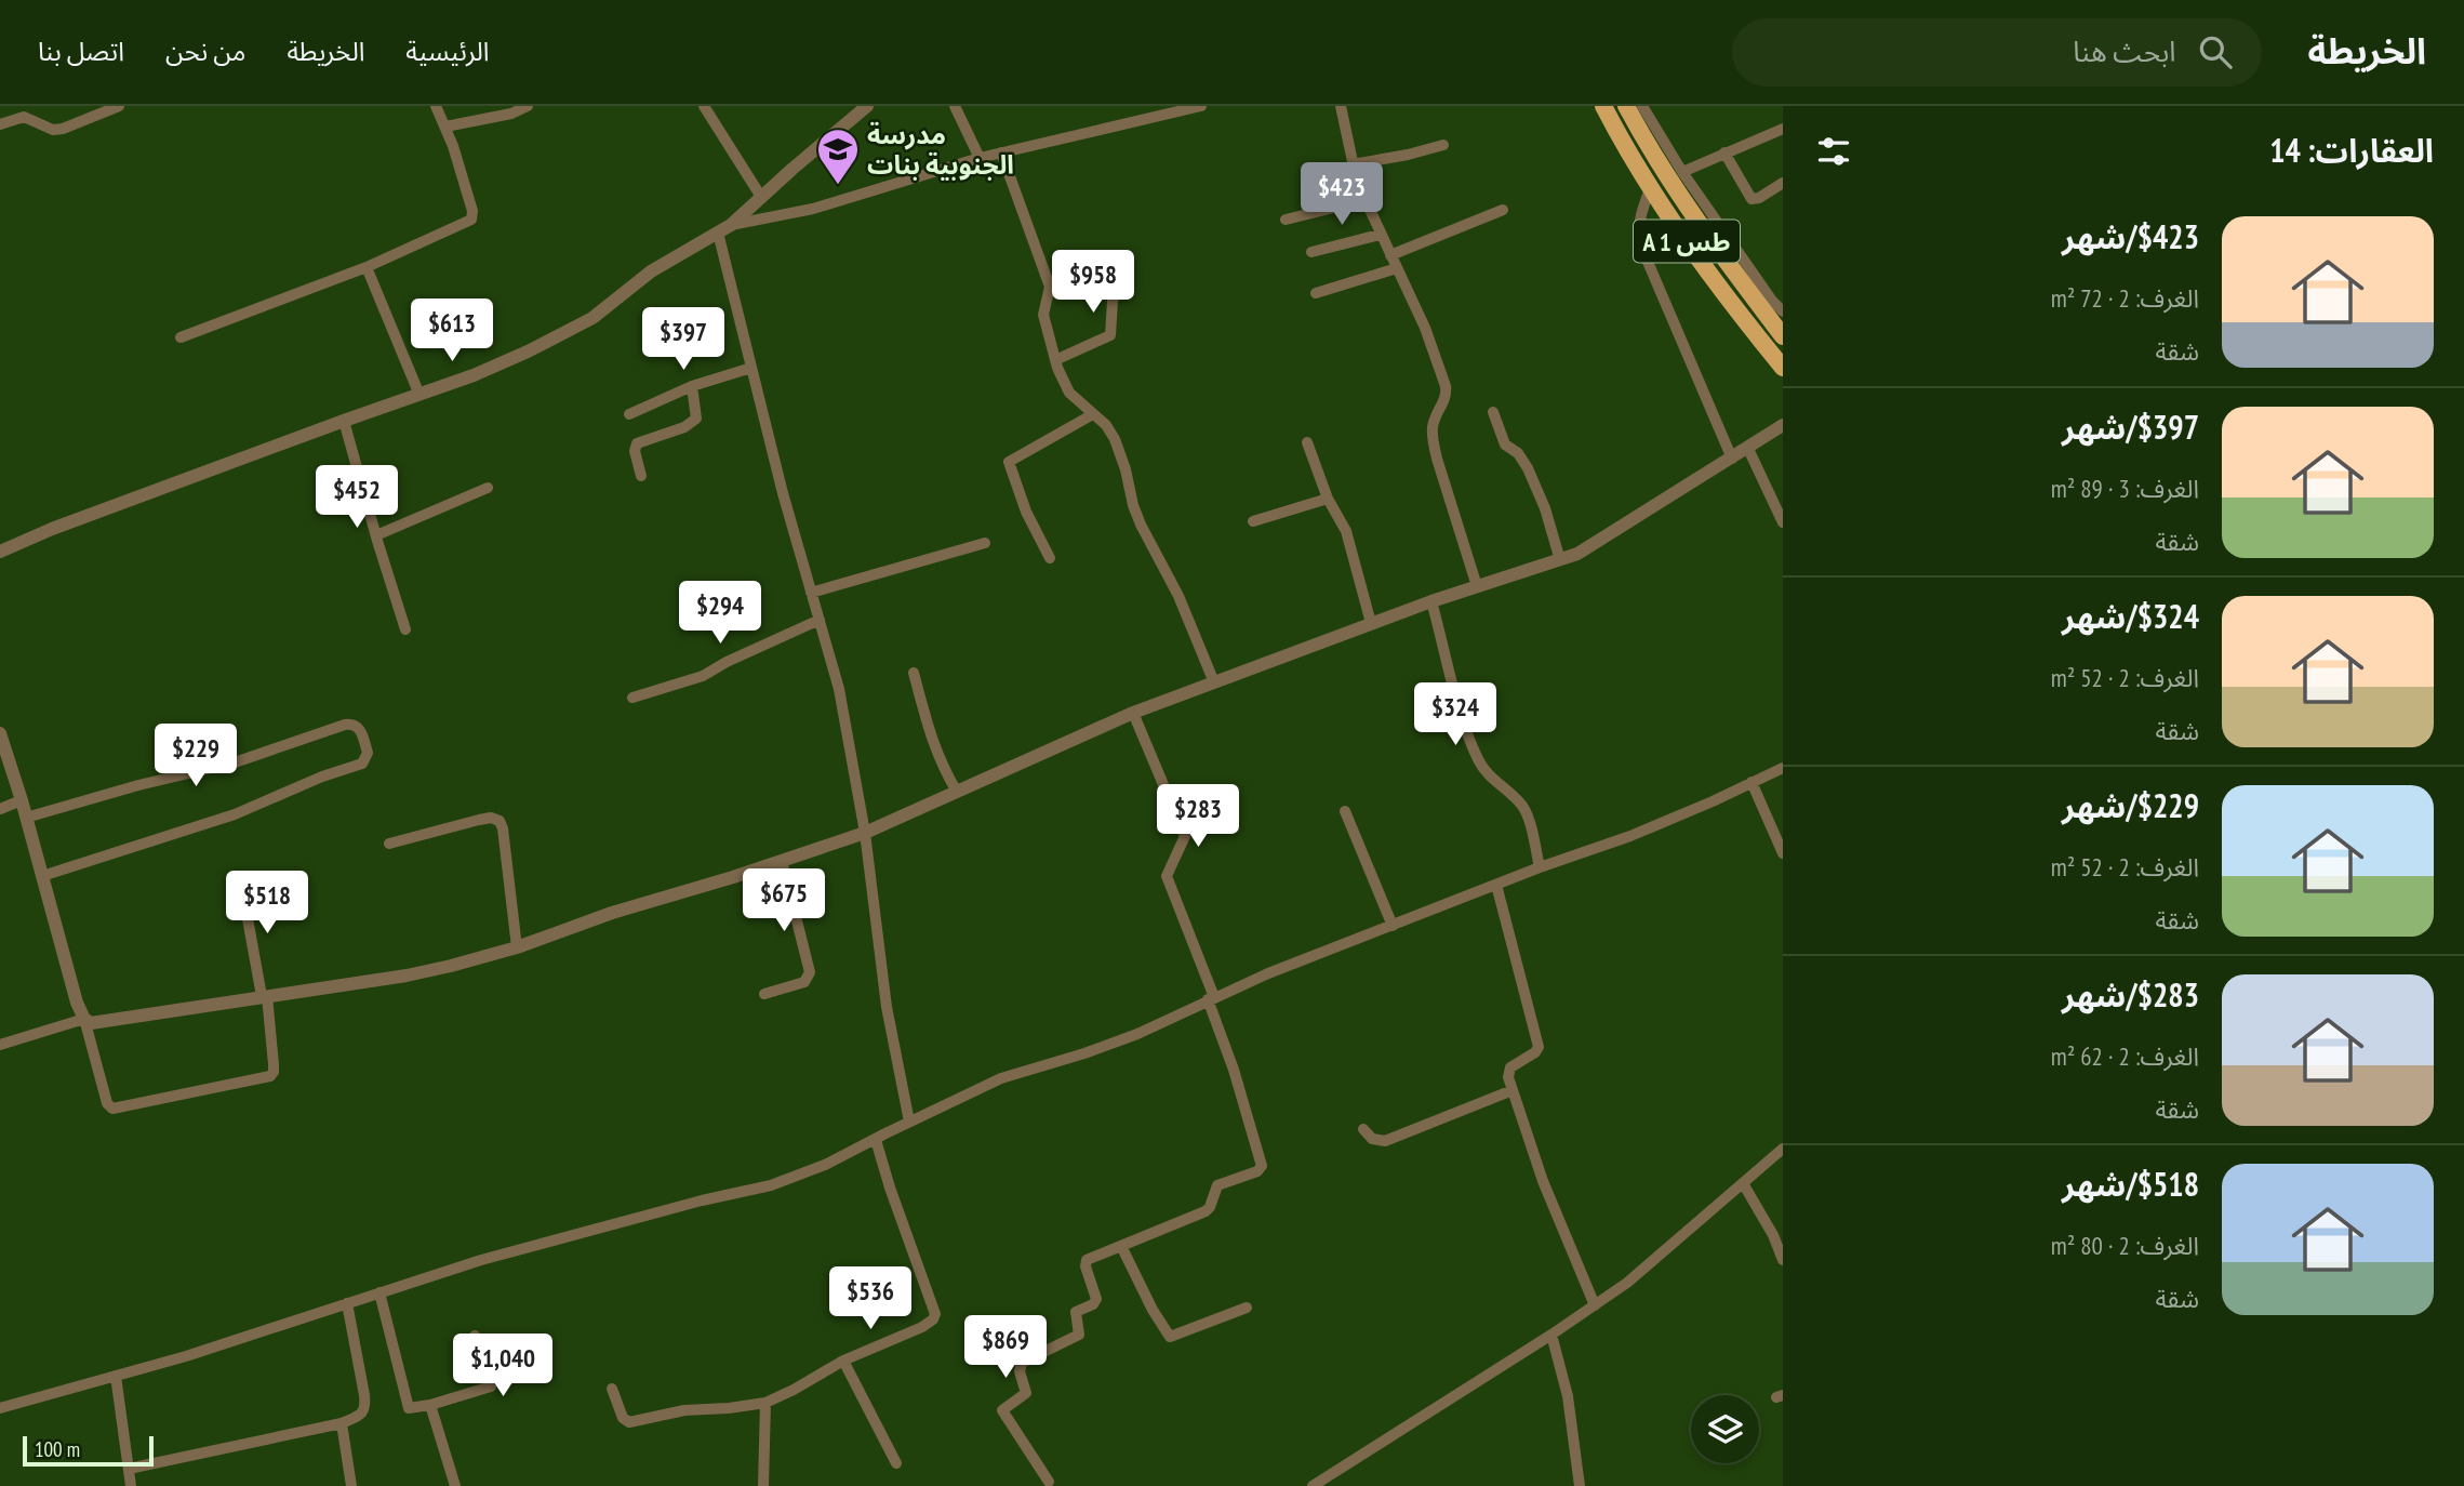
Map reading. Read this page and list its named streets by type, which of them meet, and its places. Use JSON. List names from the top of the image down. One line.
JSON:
{"streets":{"highway":["A 1 طس"]},"places":{"school or university":["مدرسة الجنوبية بنات"]},"scale_bar":"100 m","page":{"header":"الخريطة","search":"ابحث هنا","nav":["الرئيسية","الخريطة","من نحن","اتصل بنا"],"heading":"العقارات: 14","price":["$423","$958","$613","$397","$452","$294","$324","$229","$283","$675","$518","$536","$869","$1,040"],"list":[{"name":"$423/شهر","note":"الغرف: 2 · 72 m² · شقة"},{"name":"$397/شهر","note":"الغرف: 3 · 89 m² · شقة"},{"name":"$324/شهر","note":"الغرف: 2 · 52 m² · شقة"},{"name":"$229/شهر","note":"الغرف: 2 · 52 m² · شقة"},{"name":"$283/شهر","note":"الغرف: 2 · 62 m² · شقة"},{"name":"$518/شهر","note":"الغرف: 2 · 80 m² · شقة"}],"scale":"100 m"}}
